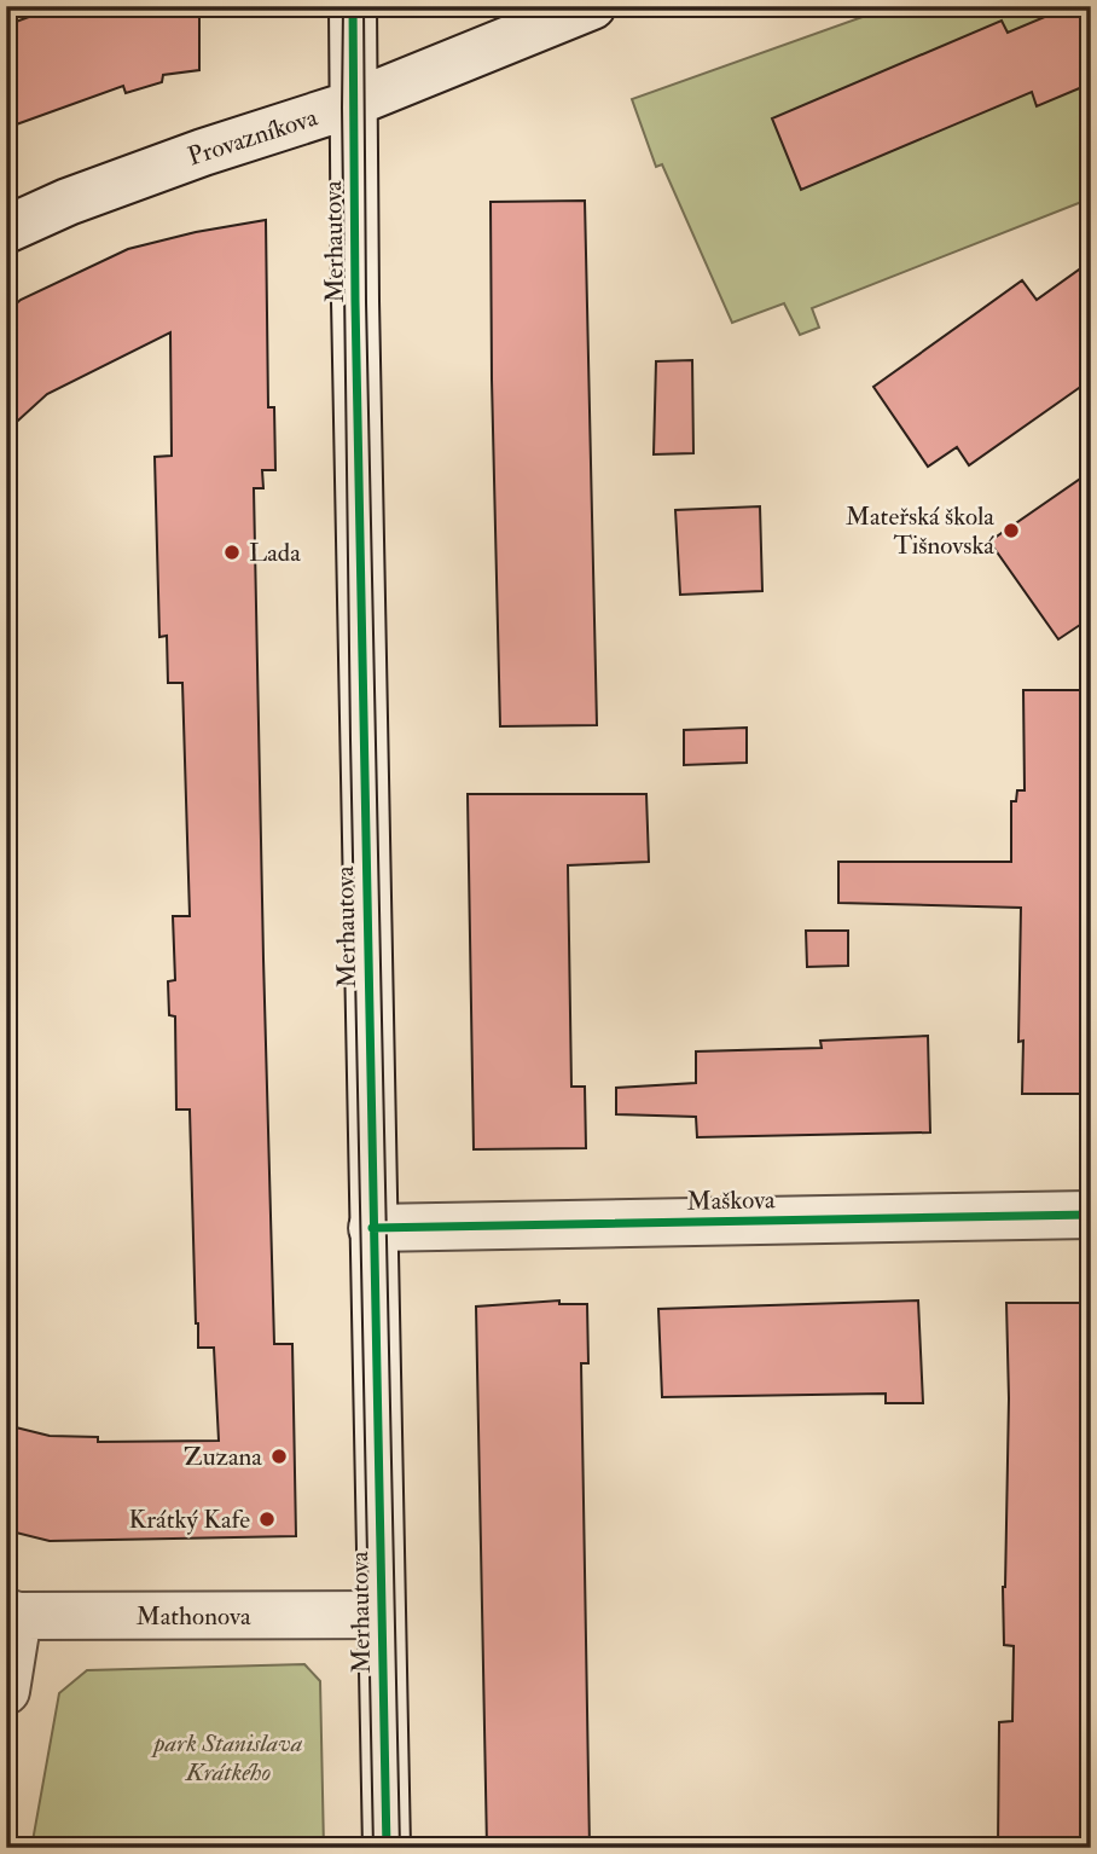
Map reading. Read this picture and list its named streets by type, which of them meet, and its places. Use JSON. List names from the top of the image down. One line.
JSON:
{"streets":{"street":["Provazníkova","Merhautova","Maškova","Mathonova"]},"crossings":[["Provazníkova","Merhautova"],["Merhautova","Maškova"],["Merhautova","Mathonova"]],"parks":["park Stanislava Krátkého"],"places":["Mateřská škola Tišnovská","Lada","Zuzana","Krátký Kafe"]}
